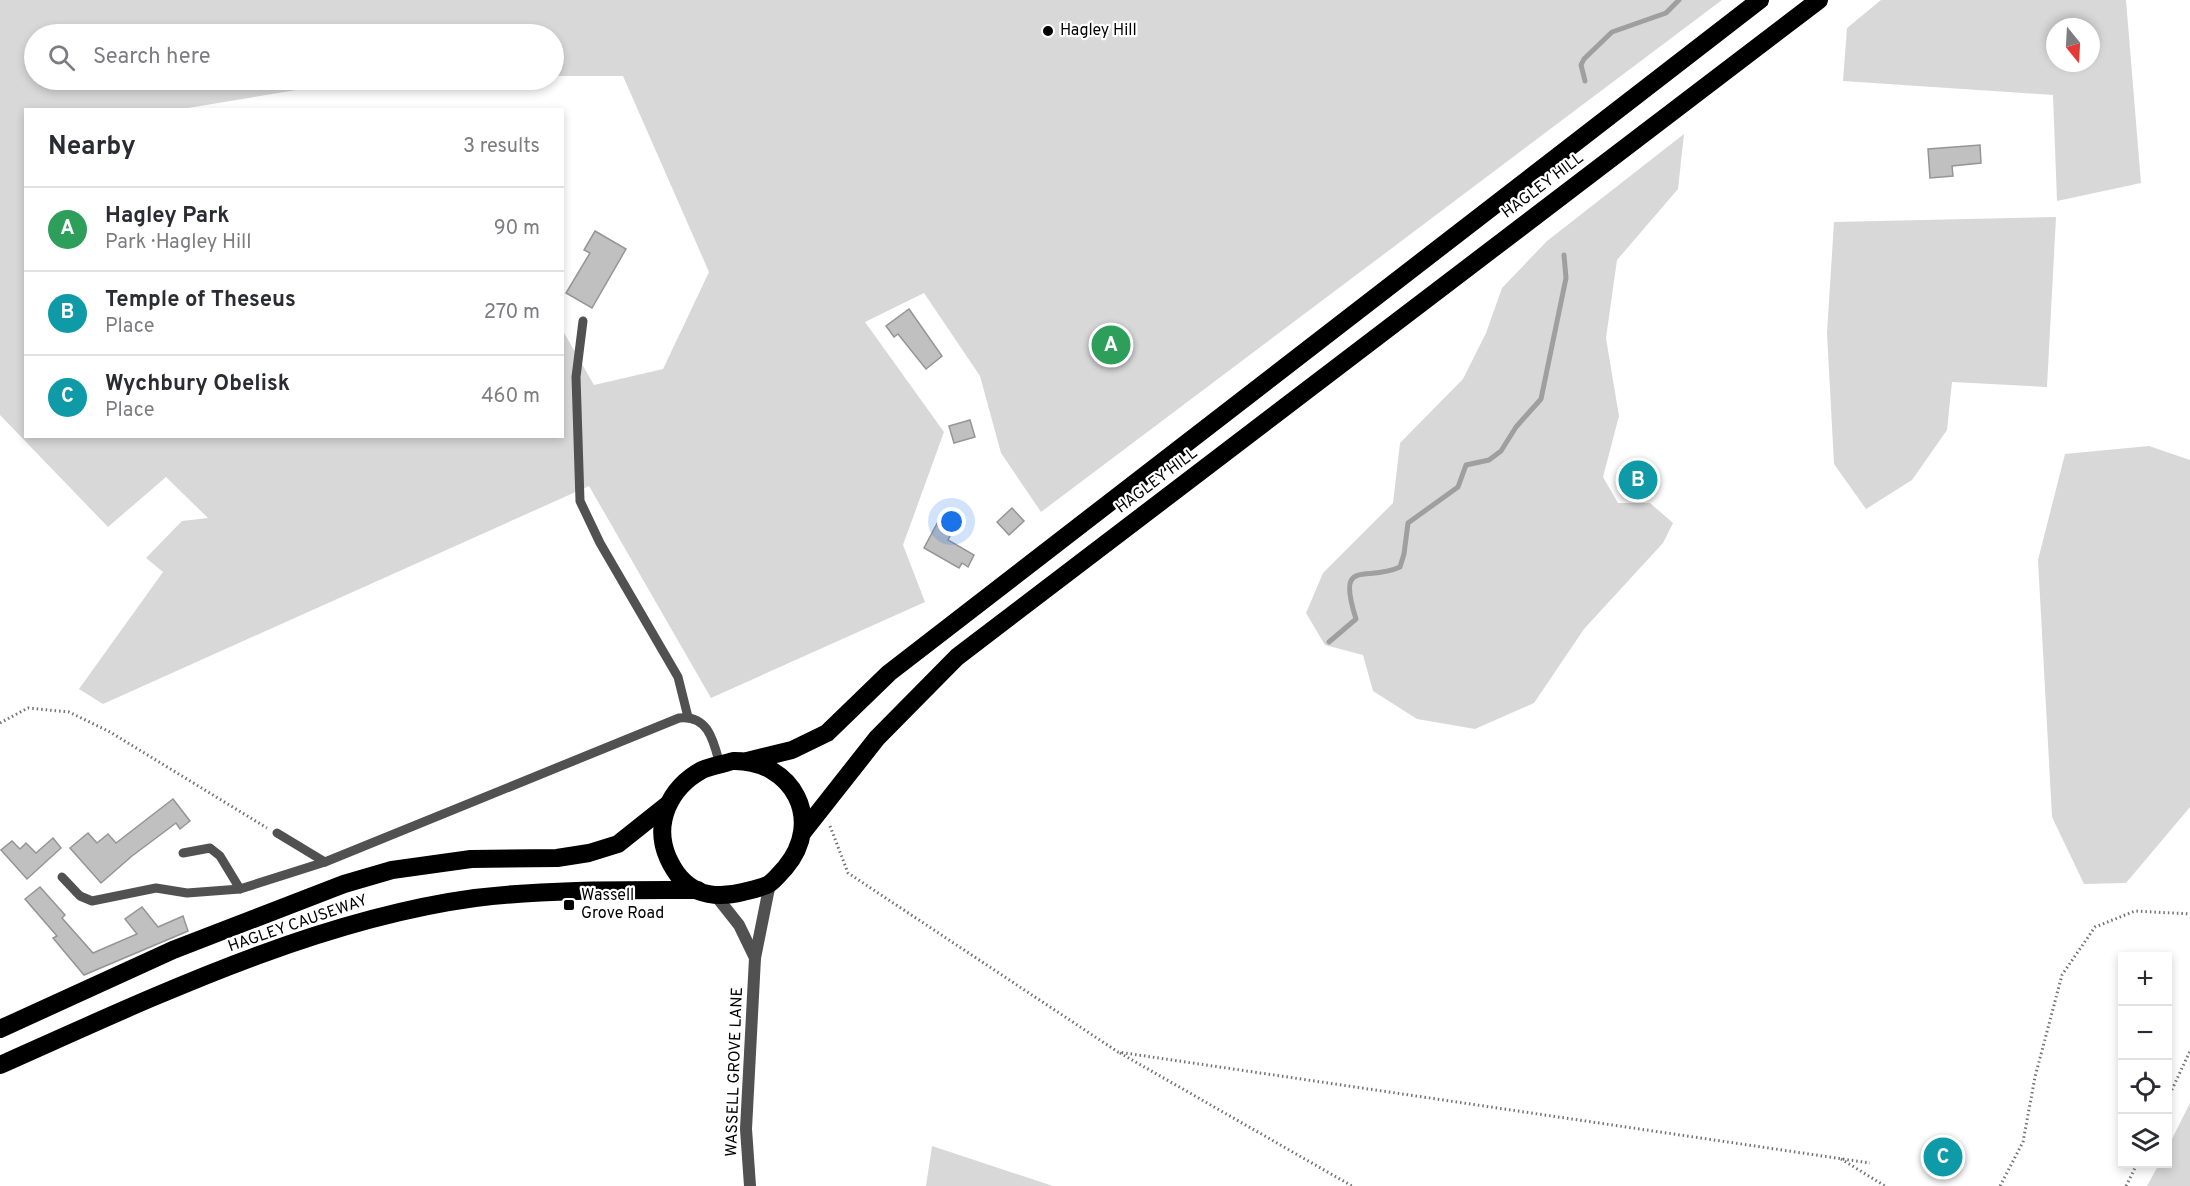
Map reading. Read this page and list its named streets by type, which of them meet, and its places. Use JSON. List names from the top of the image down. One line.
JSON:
{"streets":{"highway":["HAGLEY HILL","HAGLEY CAUSEWAY"],"street":["WASSELL GROVE LANE"]},"crossings":[["HAGLEY HILL","HAGLEY CAUSEWAY"],["HAGLEY HILL","WASSELL GROVE LANE"],["HAGLEY CAUSEWAY","WASSELL GROVE LANE"]],"places":{"other":["Hagley Hill"],"transit":["Wassell Grove Road"]},"north":"bottom","page":{"search":"Search here","heading":["Nearby","3 results"],"list":[{"mark":"A","name":"Hagley Park","note":"Park · Hagley Hill","value":"90 m"},{"mark":"B","name":"Temple of Theseus","note":"Place","value":"270 m"},{"mark":"C","name":"Wychbury Obelisk","note":"Place","value":"460 m"}],"pins":["A","B","C"],"map_buttons":["+","−"]}}
